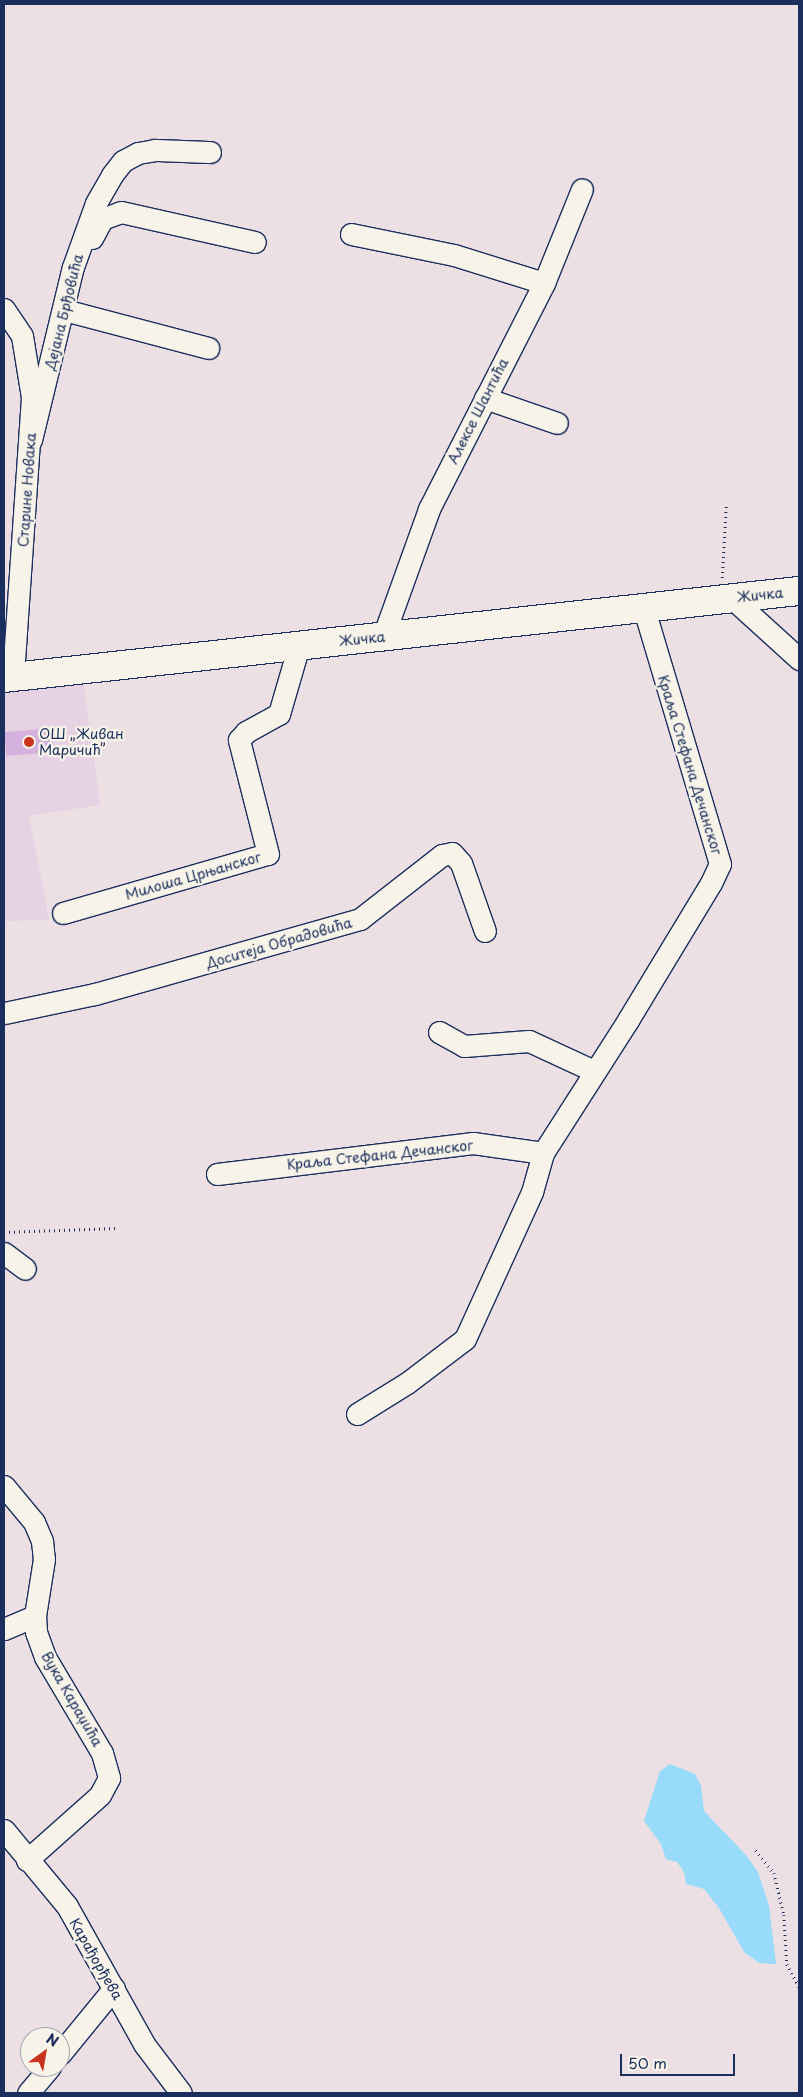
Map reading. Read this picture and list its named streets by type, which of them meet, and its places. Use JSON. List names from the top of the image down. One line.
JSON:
{"streets":{"main road":["Жичка"],"street":["Дејана Брђовића","Алексе Шантића","Старине Новака","Краља Стефана Дечанског","Милоша Црњанског","Доситеја Обрадовића","Вука Караџића","Карађорђева"]},"crossings":[["Дејана Брђовића","Старине Новака"],["Алексе Шантића","Жичка"],["Старине Новака","Жичка"],["Жичка","Краља Стефана Дечанског"],["Жичка","Милоша Црњанског"],["Вука Караџића","Карађорђева"]],"places":["ОШ „Живан Маричић”"],"scale_bar":"50 m","north":"top right"}
